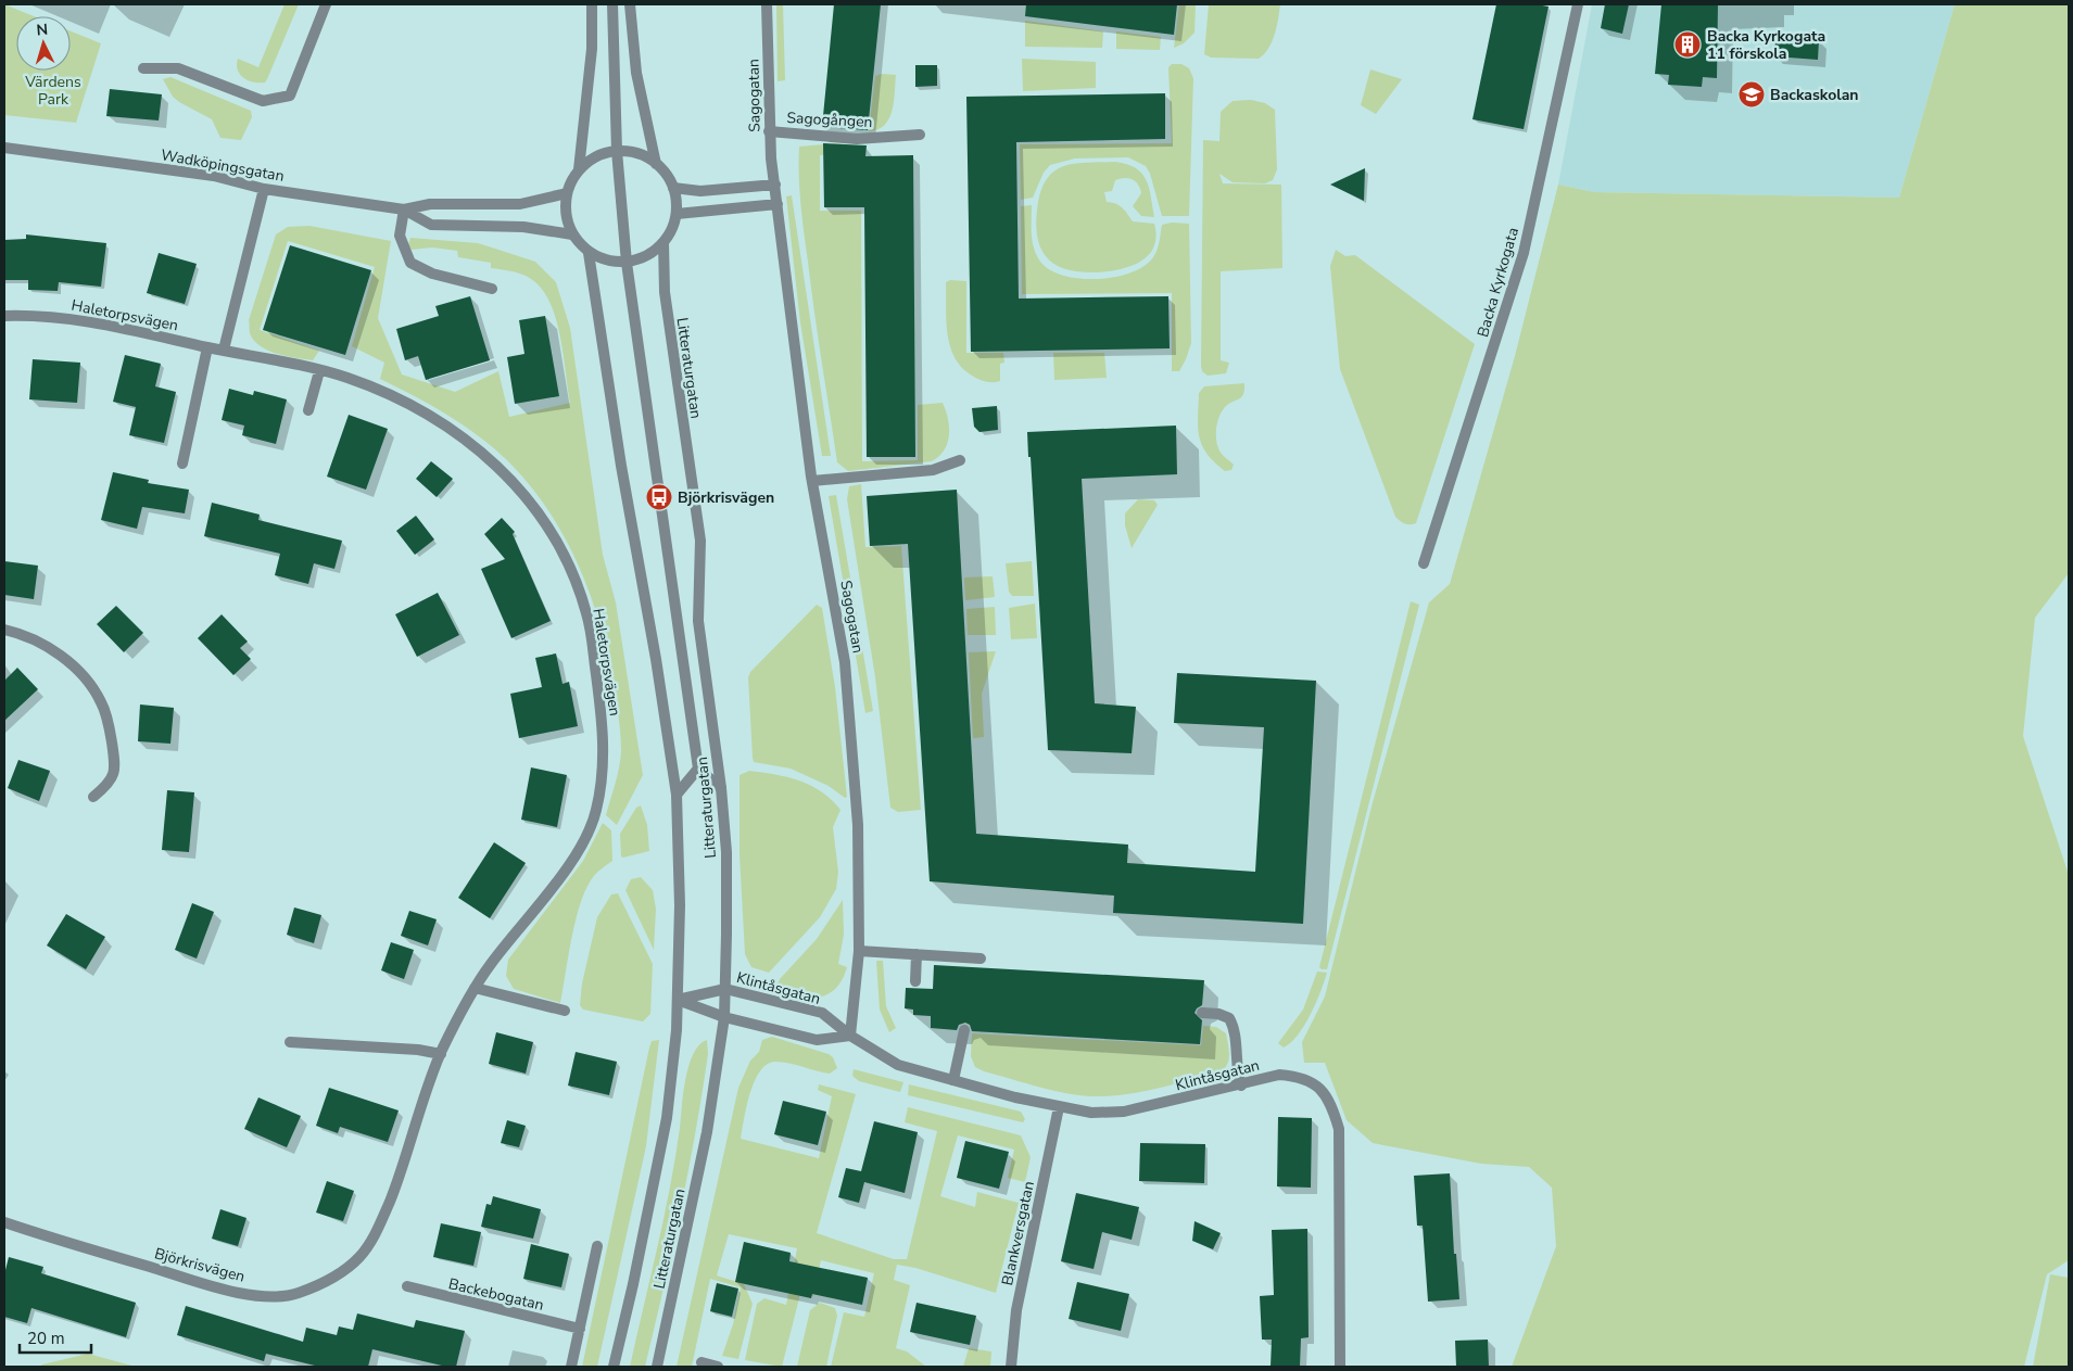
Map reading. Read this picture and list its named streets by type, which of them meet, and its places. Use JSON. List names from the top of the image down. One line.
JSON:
{"streets":{"street":["Sagogatan","Sagogången","Wadköpingsgatan","Backa Kyrkogata","Haletorpsvägen","Litteraturgatan","Klintåsgatan","Blankversgatan","Björkrisvägen","Backebogatan"]},"crossings":[["Sagogatan","Sagogången"],["Sagogatan","Klintåsgatan"],["Haletorpsvägen","Björkrisvägen"],["Litteraturgatan","Klintåsgatan"],["Klintåsgatan","Blankversgatan"]],"parks":["Värdens Park"],"places":{"building":["Backa Kyrkogata 11 förskola"],"school or university":["Backaskolan"],"bus stop":["Björkrisvägen"]},"scale_bar":"20 m","north":"top"}
